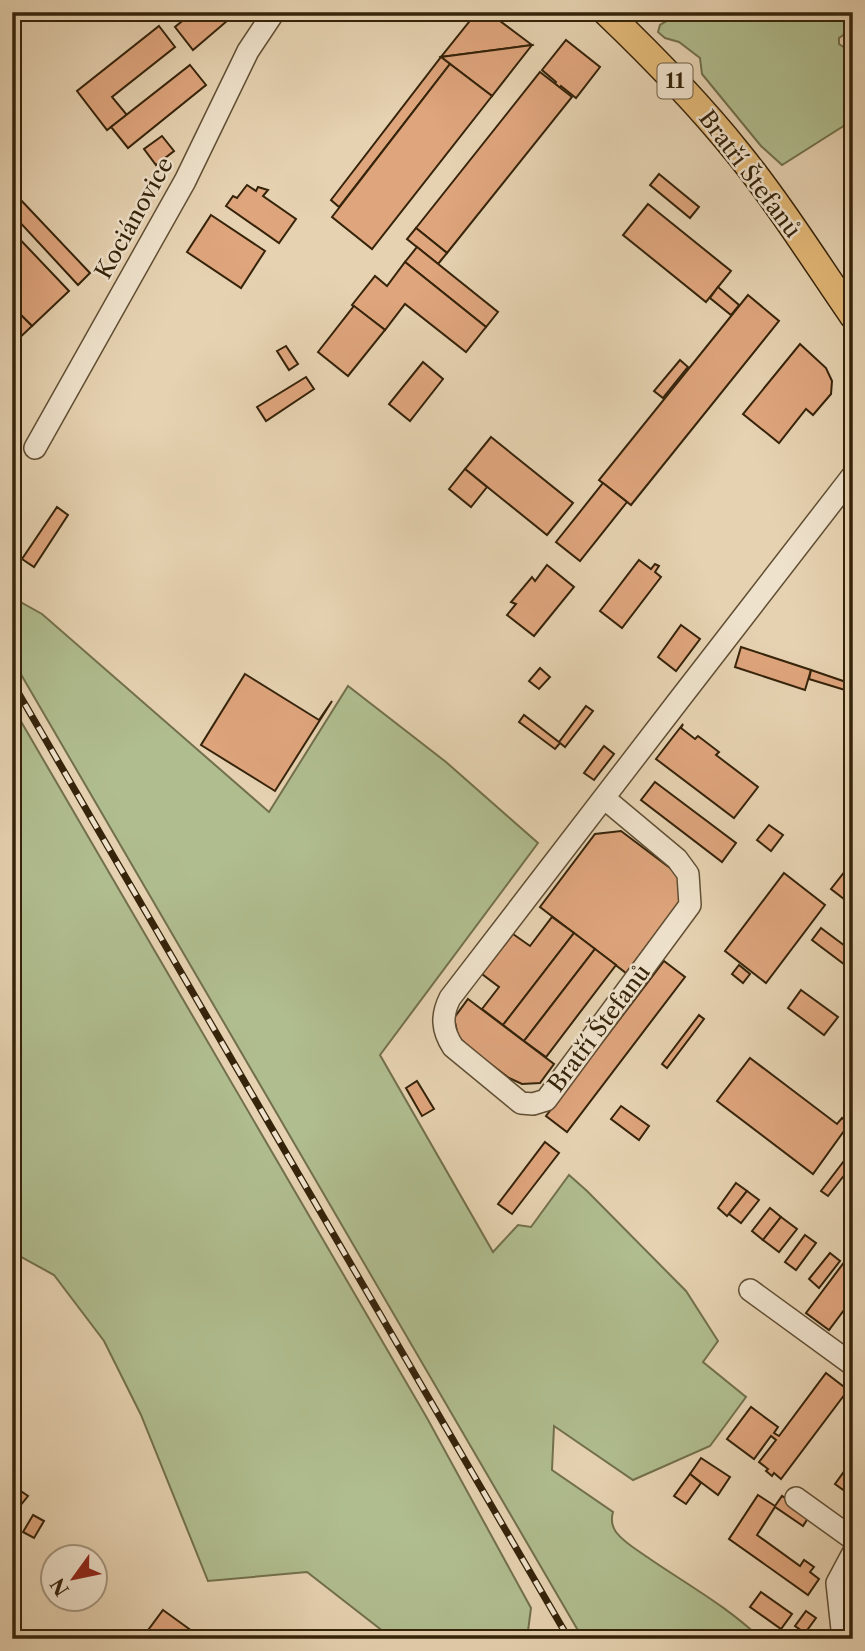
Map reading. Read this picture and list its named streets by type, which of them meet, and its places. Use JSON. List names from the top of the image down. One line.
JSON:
{"streets":{"main road":["11","Bratří Štefanů"],"street":["Kociánovice"]},"north":"bottom left"}
